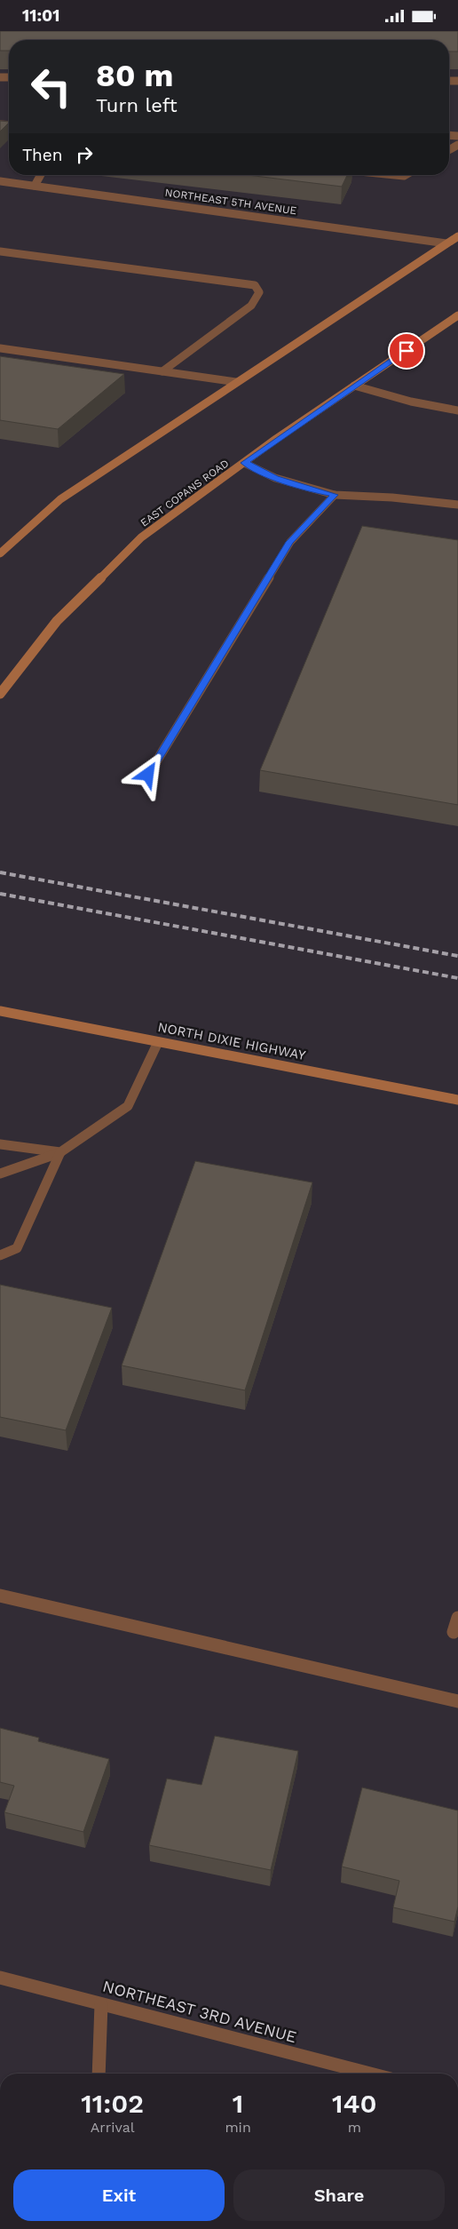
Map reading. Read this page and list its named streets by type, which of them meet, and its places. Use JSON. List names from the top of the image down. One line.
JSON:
{"streets":{"main road":["NORTHEAST 5TH AVENUE","EAST COPANS ROAD","NORTH DIXIE HIGHWAY"],"street":["NORTHEAST 3RD AVENUE"]},"page":{"status":"11:01","turn":["80 m","Turn left"],"then":"Then","eta":["11:02","Arrival","1","min","140","m"],"buttons":["Exit","Share"]}}
